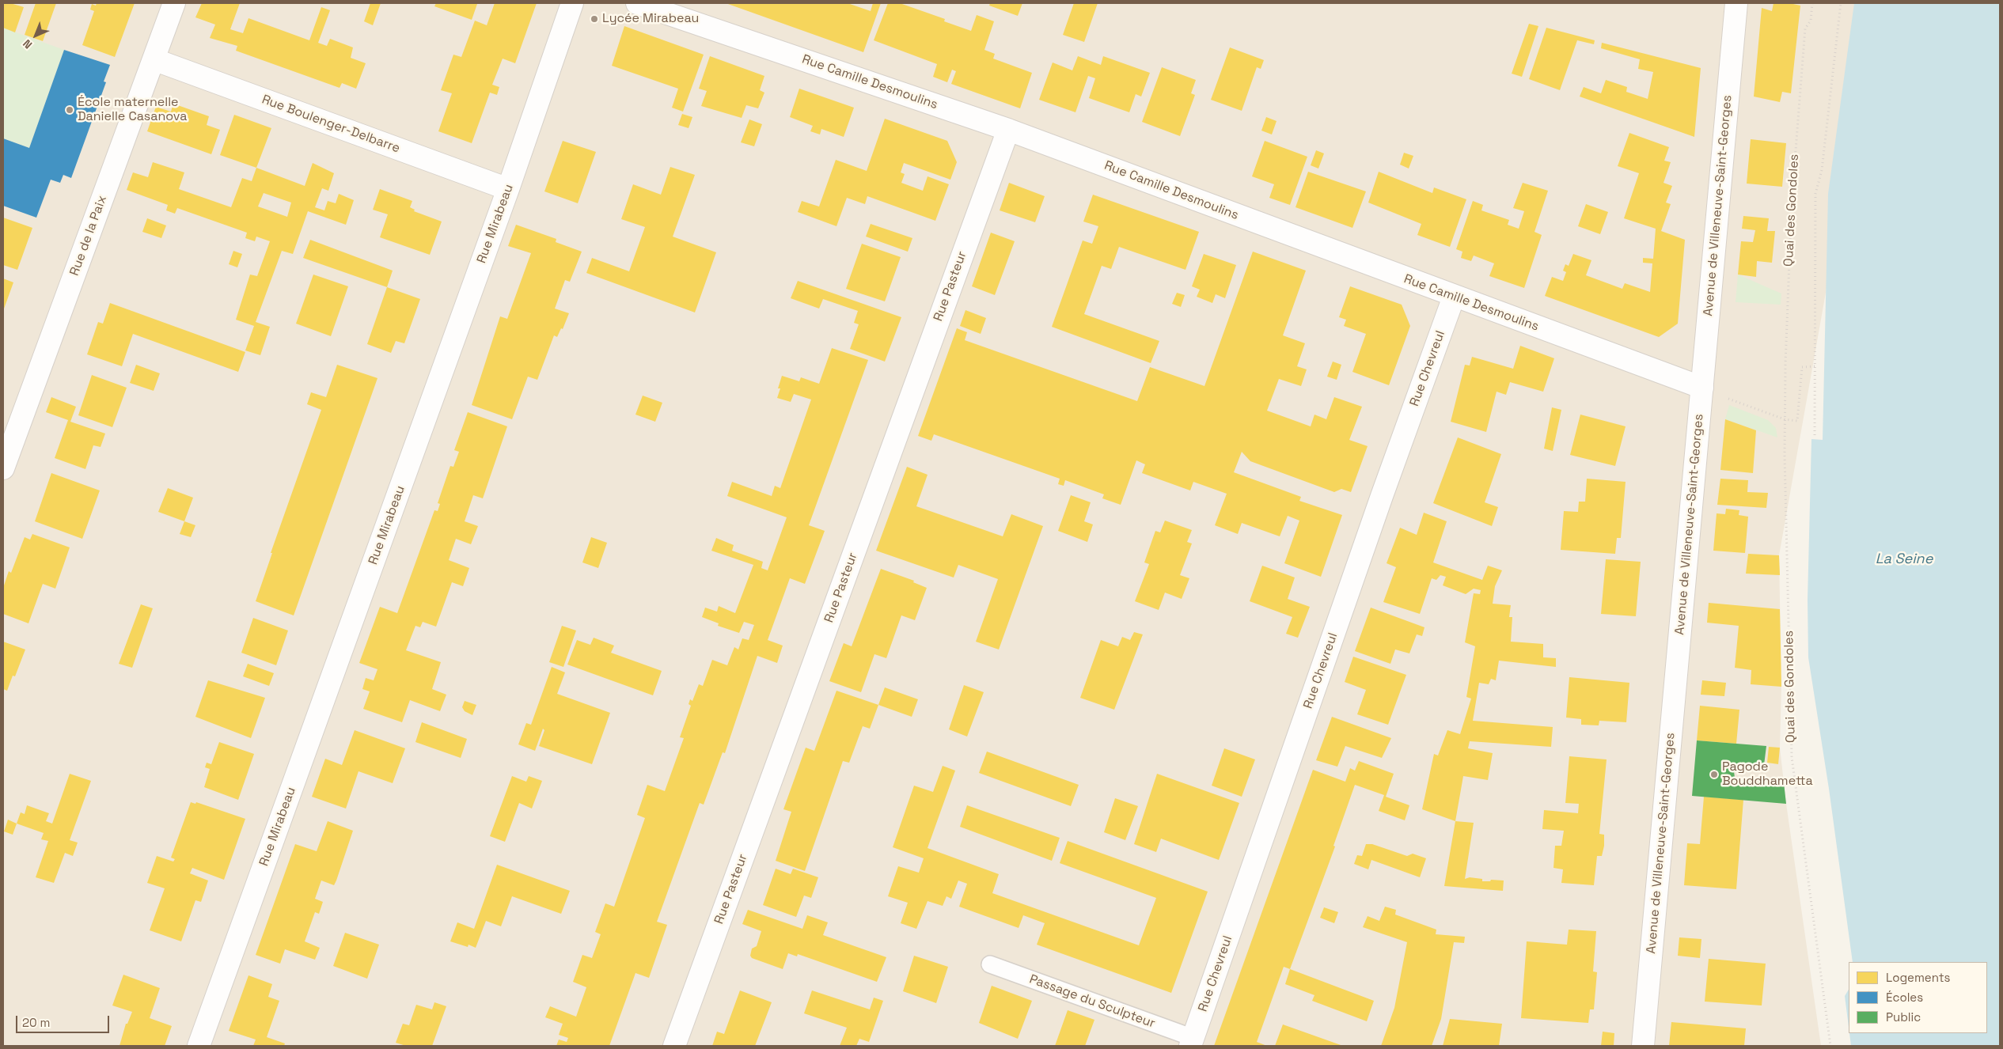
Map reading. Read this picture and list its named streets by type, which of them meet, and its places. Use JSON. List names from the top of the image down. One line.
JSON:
{"streets":{"street":["Rue Camille Desmoulins","Rue Boulenger-Delbarre","Avenue de Villeneuve-Saint-Georges","Rue Mirabeau","Rue de la Paix","Rue Pasteur","Rue Chevreul"],"lane":["Passage du Sculpteur"],"path":["Quai des Gondoles"]},"crossings":[["Rue Camille Desmoulins","Avenue de Villeneuve-Saint-Georges"],["Rue Camille Desmoulins","Rue Pasteur"],["Rue Camille Desmoulins","Rue Chevreul"],["Rue Boulenger-Delbarre","Rue Mirabeau"],["Rue Boulenger-Delbarre","Rue de la Paix"],["Rue Chevreul","Passage du Sculpteur"]],"water":["La Seine"],"places":["Lycée Mirabeau","École maternelle Danielle Casanova","Pagode Bouddhametta"],"legend":["Logements","Écoles","Public"],"scale_bar":"20 m","north":"bottom left"}
